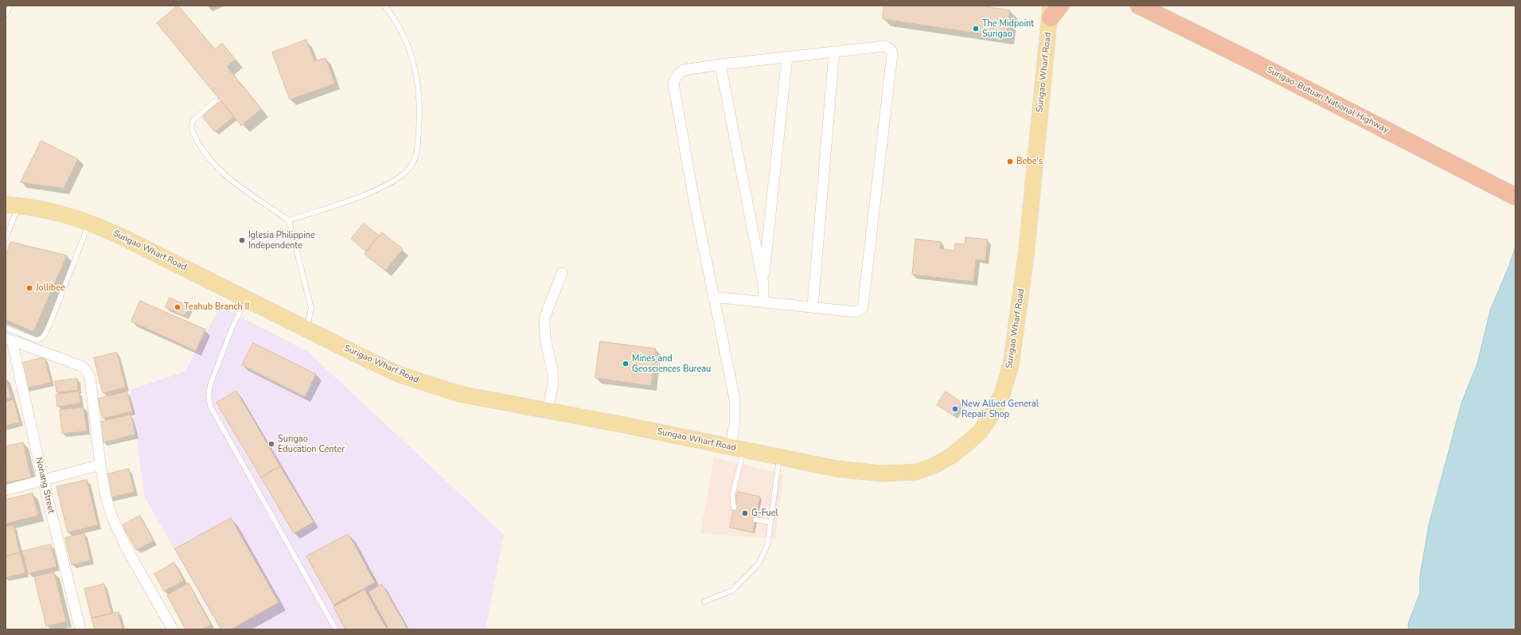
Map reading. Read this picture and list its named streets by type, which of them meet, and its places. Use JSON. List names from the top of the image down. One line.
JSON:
{"streets":{"highway":["Surigao-Butuan National Highway"],"main road":["Surigao Wharf Road"],"street":["Nonang Street"]},"places":["The Midpoint Surigao","Bebe's","Iglesia Philippine Independente","Jollibee","Teahub Branch II","Mines and Geosciences Bureau","New Allied General Repair Shop","Surigao Education Center","G-Fuel"]}
